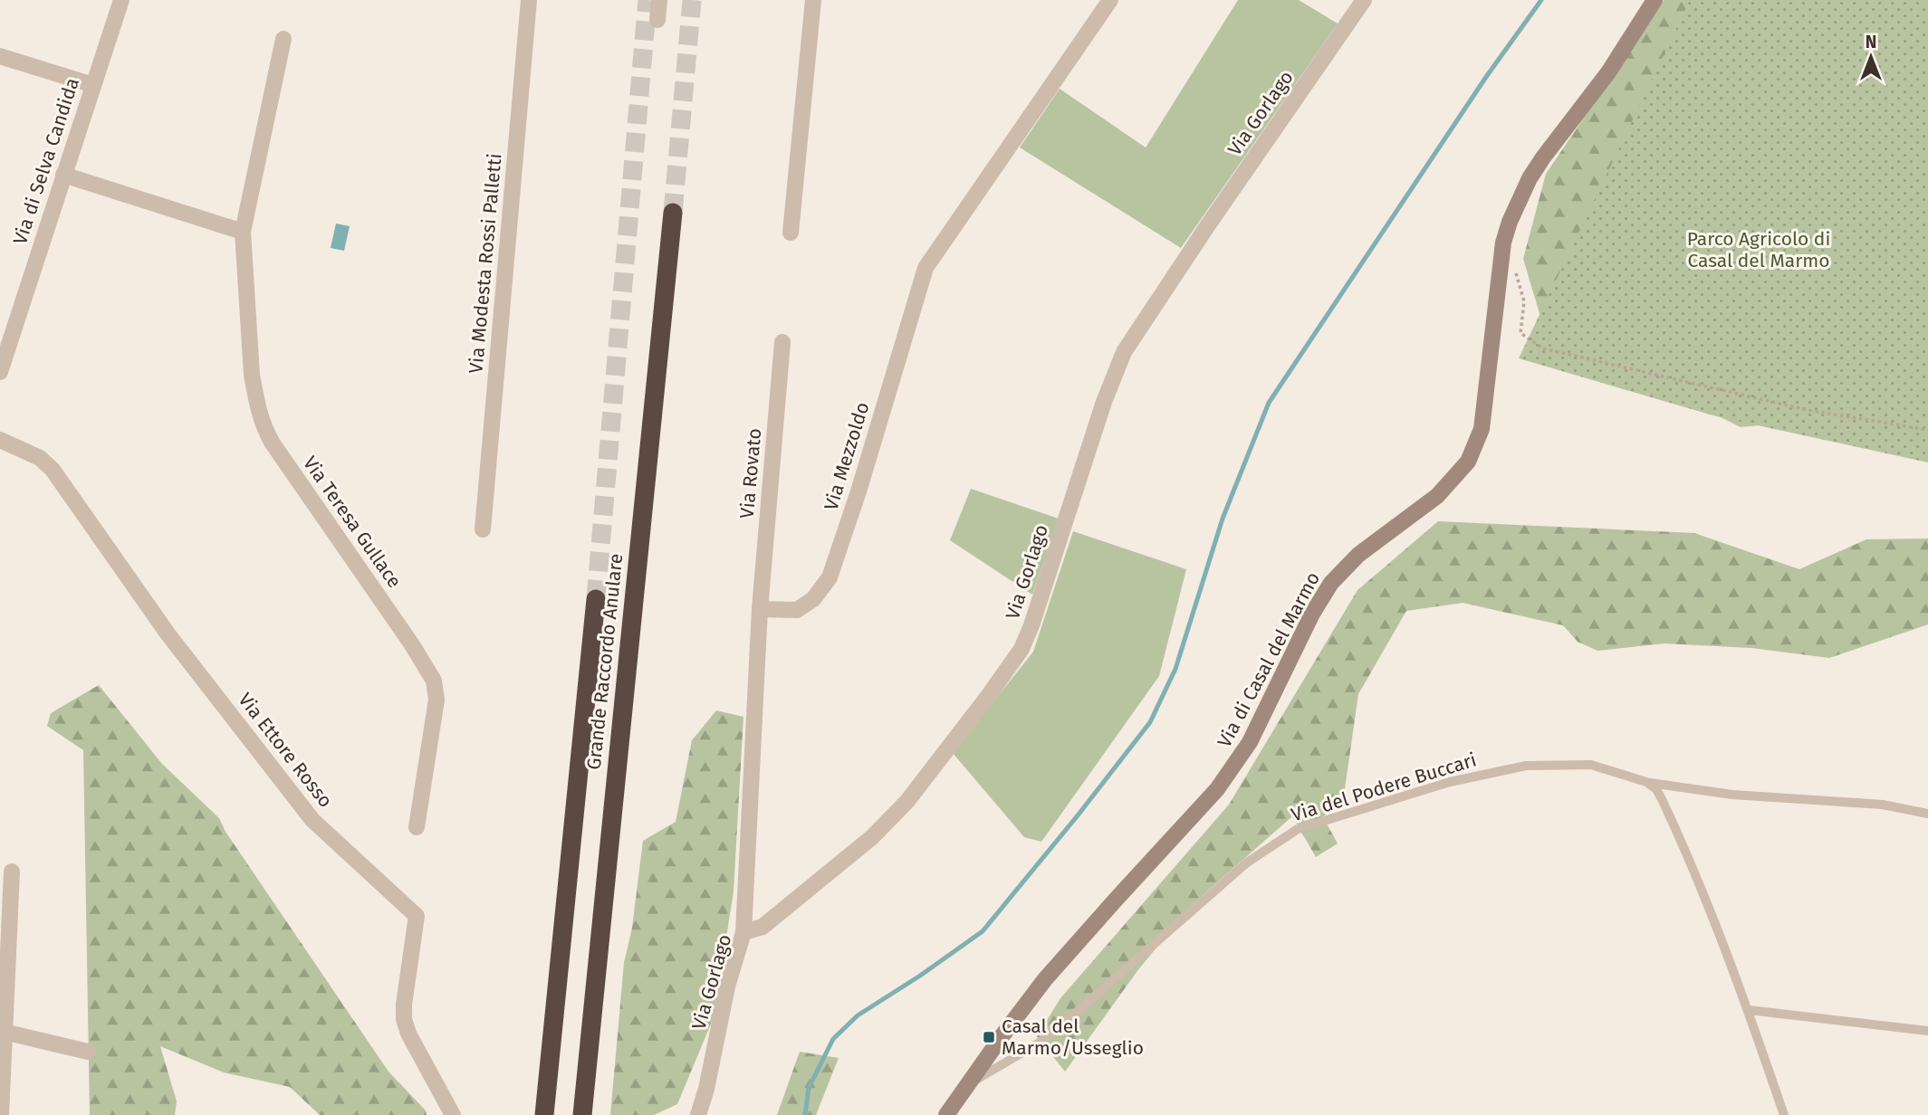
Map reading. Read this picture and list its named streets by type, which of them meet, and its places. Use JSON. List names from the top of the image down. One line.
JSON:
{"streets":{"highway":["Grande Raccordo Anulare"],"main road":["Via di Casal del Marmo"],"street":["Via Gorlago","Via di Selva Candida","Via Modesta Rossi Palletti","Via Mezzoldo","Via Rovato","Via Teresa Gullace","Via Ettore Rosso"],"lane":["Via del Podere Buccari"]},"crossings":[["Via Mezzoldo","Via Rovato"],["Via di Casal del Marmo","Via del Podere Buccari"]],"parks":["Parco Agricolo di Casal del Marmo"],"places":{"transit":["Casal del Marmo/Usseglio"]},"north":"top"}
